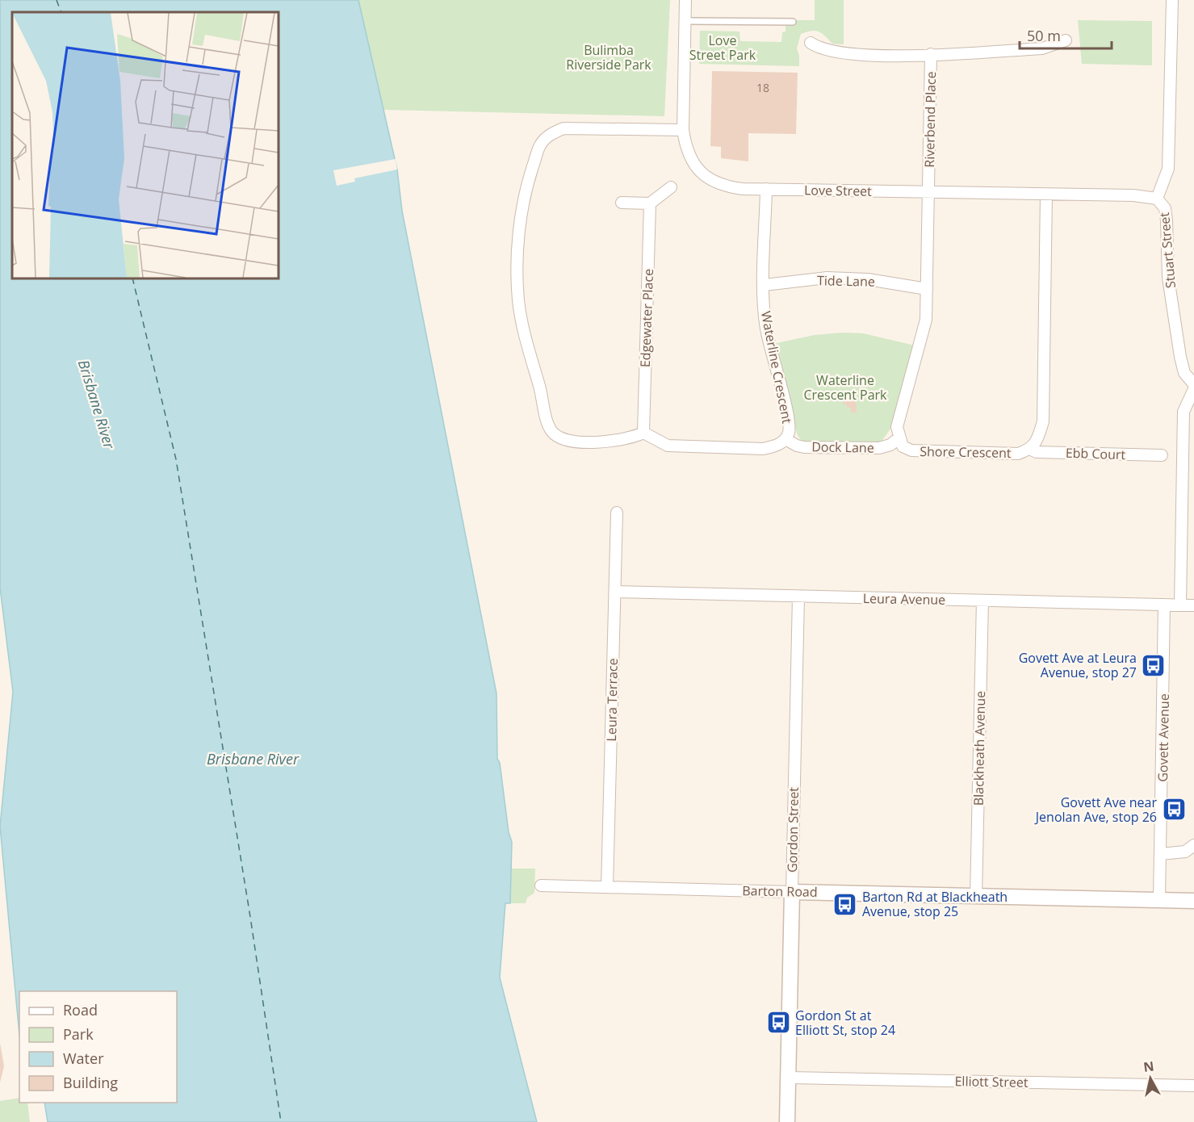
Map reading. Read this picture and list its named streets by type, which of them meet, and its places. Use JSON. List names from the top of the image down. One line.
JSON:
{"streets":{"street":["Riverbend Place","Love Street","Stuart Street","Tide Lane","Edgewater Place","Waterline Crescent","Dock Lane","Shore Crescent","Ebb Court","Leura Avenue","Leura Terrace","Govett Avenue","Blackheath Avenue","Gordon Street","Barton Road","Elliott Street"]},"crossings":[["Riverbend Place","Love Street"],["Love Street","Stuart Street"],["Love Street","Waterline Crescent"],["Love Street","Shore Crescent"],["Tide Lane","Waterline Crescent"],["Edgewater Place","Waterline Crescent"],["Waterline Crescent","Dock Lane"],["Dock Lane","Shore Crescent"],["Shore Crescent","Ebb Court"],["Leura Avenue","Leura Terrace"],["Leura Avenue","Govett Avenue"],["Leura Avenue","Blackheath Avenue"],["Leura Avenue","Gordon Street"],["Leura Terrace","Barton Road"],["Govett Avenue","Barton Road"],["Blackheath Avenue","Barton Road"],["Gordon Street","Barton Road"],["Gordon Street","Elliott Street"]],"water":["Brisbane River"],"parks":["Love Street Park","Bulimba Riverside Park","Waterline Crescent Park"],"places":{"bus stop":["Govett Ave at Leura Avenue, stop 27","Govett Ave near Jenolan Ave, stop 26","Barton Rd at Blackheath Avenue, stop 25","Gordon St at Elliott St, stop 24"]},"house_numbers":["18"],"legend":["Road","Park","Water","Building"],"scale_bar":"50 m","north":"top"}
